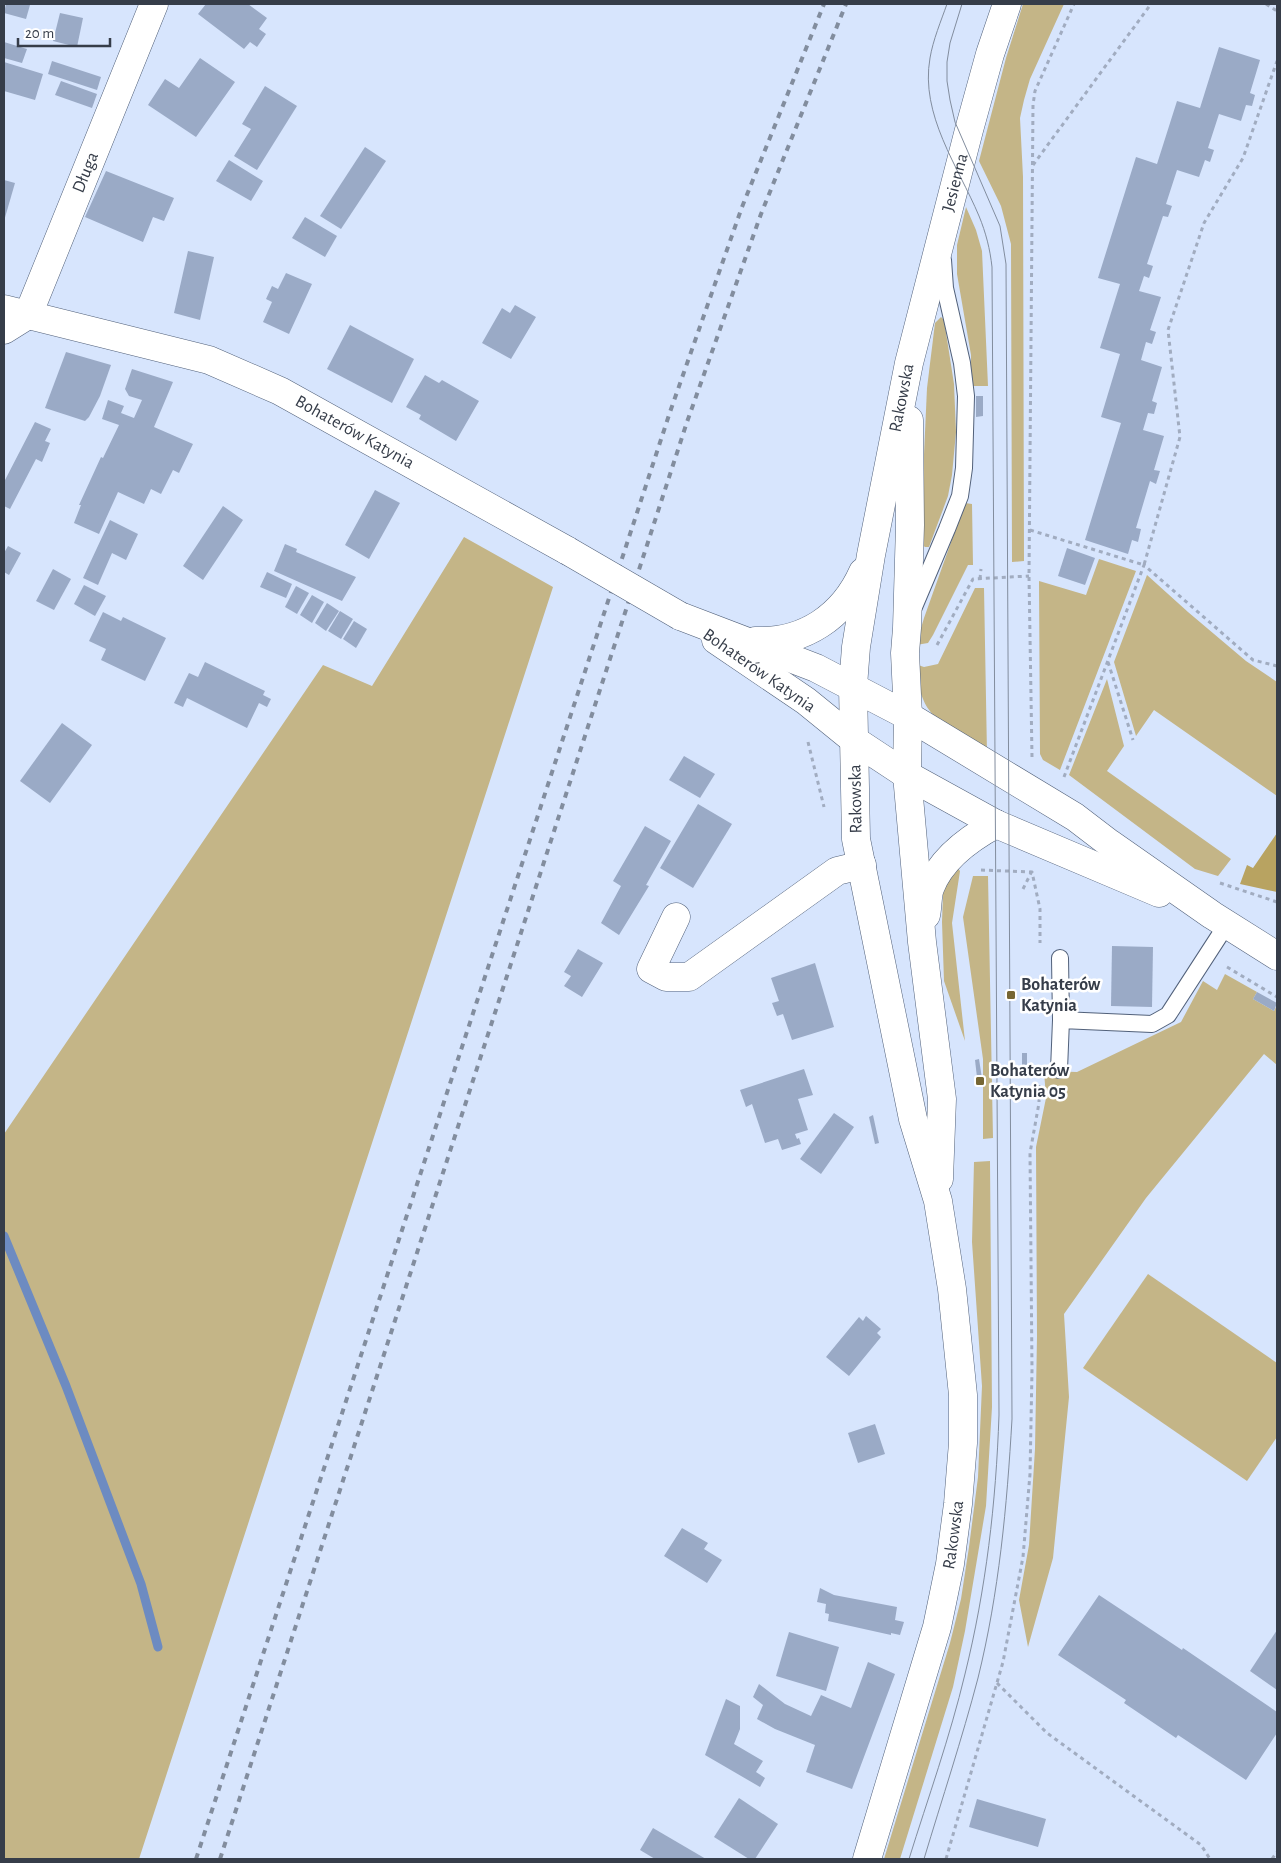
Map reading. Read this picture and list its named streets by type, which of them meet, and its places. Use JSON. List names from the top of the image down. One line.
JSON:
{"streets":{"street":["Długa","Jesienna","Rakowska","Bohaterów Katynia"]},"crossings":[["Długa","Bohaterów Katynia"],["Jesienna","Rakowska"],["Rakowska","Bohaterów Katynia"]],"places":{"transit":["Bohaterów Katynia","Bohaterów Katynia 05"]},"scale_bar":"20 m"}
